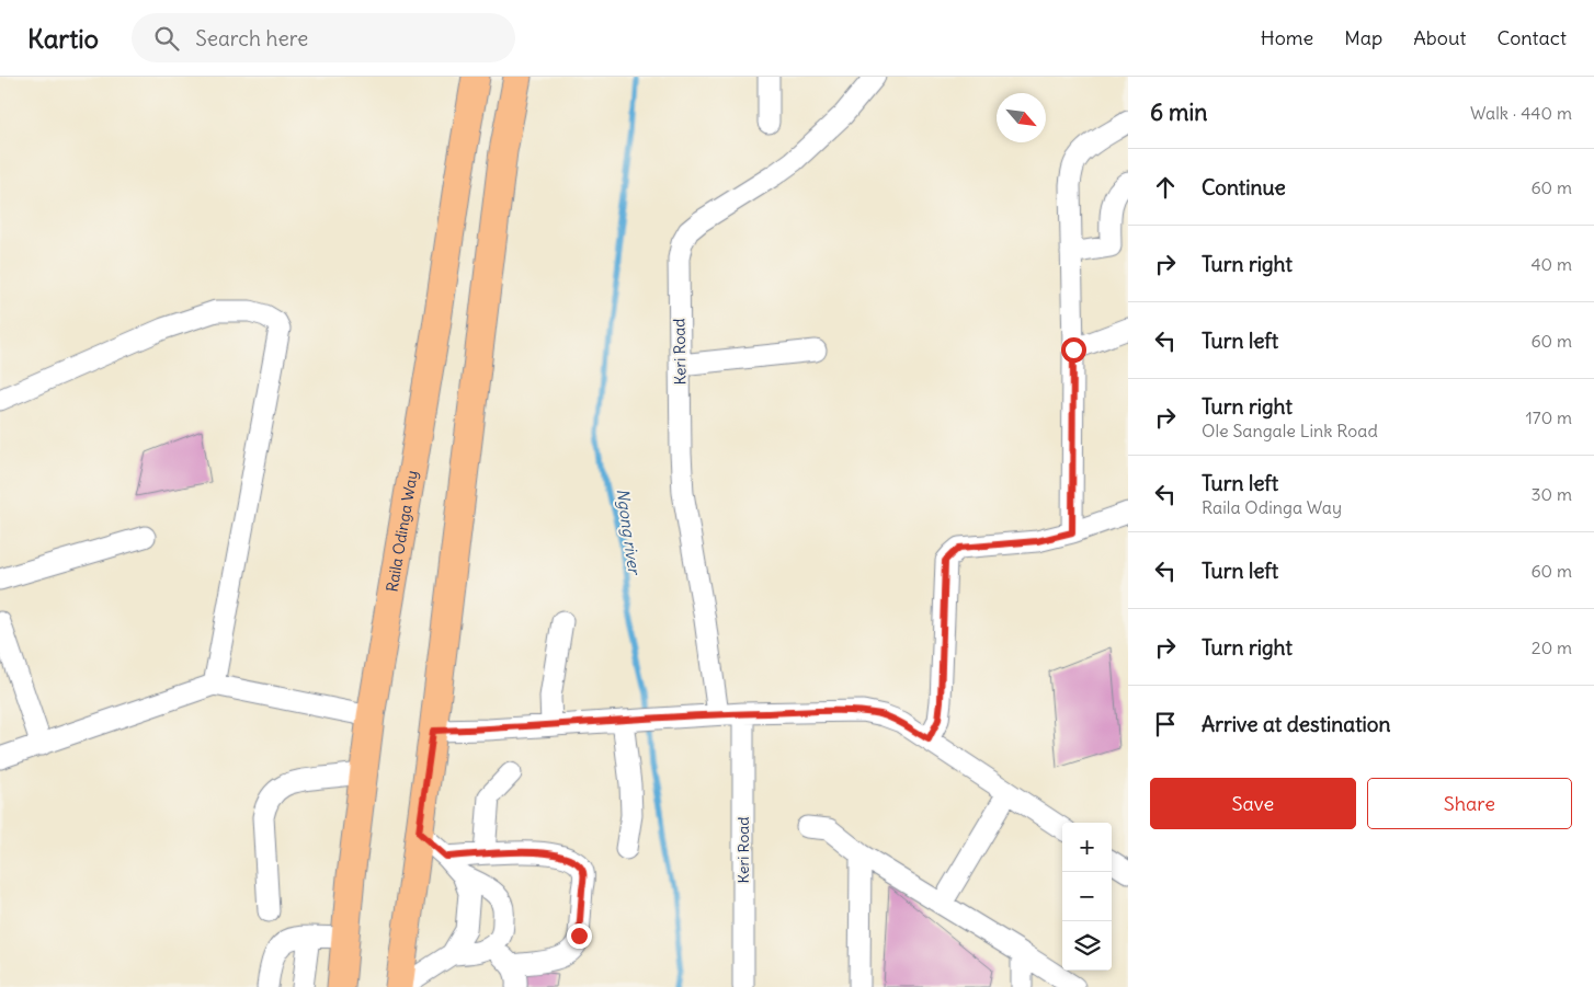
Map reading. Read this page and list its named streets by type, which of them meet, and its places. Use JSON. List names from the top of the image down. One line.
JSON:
{"streets":{"main road":["Raila Odinga Way"],"street":["Keri Road"]},"water":["Ngong river"],"north":"bottom right","page":{"header":"Kartio","search":"Search here","nav":["Home","Map","About","Contact"],"heading":["6 min","Walk · 440 m"],"list":[["Continue","60 m"],["Turn right","40 m"],["Turn left","60 m"],["Turn right","Ole Sangale Link Road","170 m"],["Turn left","Raila Odinga Way","30 m"],["Turn left","60 m"],["Turn right","20 m"],"Arrive at destination"],"buttons":["Save","Share"],"map_buttons":["+","−"]}}
